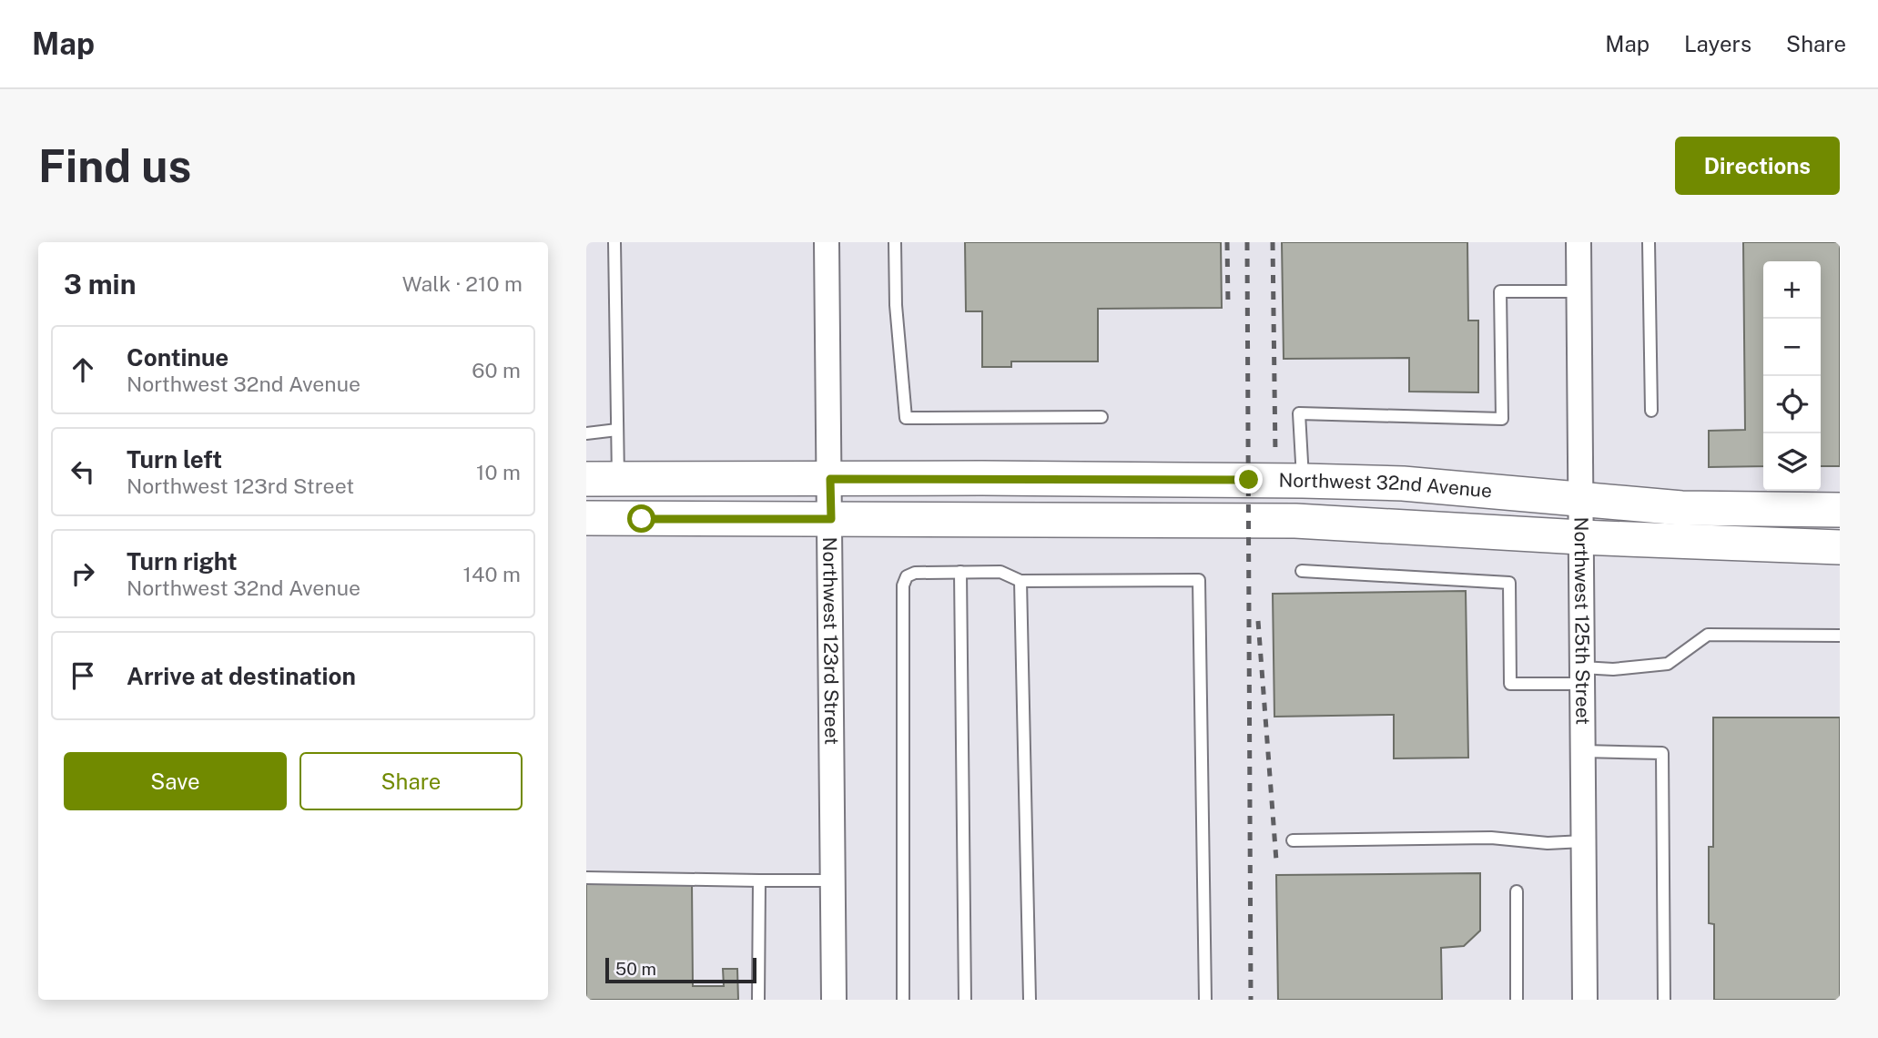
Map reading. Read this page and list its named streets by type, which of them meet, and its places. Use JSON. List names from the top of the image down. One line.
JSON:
{"streets":{"main road":["Northwest 32nd Avenue"],"street":["Northwest 125th Street","Northwest 123rd Street"]},"crossings":[["Northwest 32nd Avenue","Northwest 125th Street"],["Northwest 32nd Avenue","Northwest 123rd Street"]],"scale_bar":"50 m","page":{"header":"Map","nav":["Map","Layers","Share"],"buttons":["Directions",["Save","Share"]],"title":"Find us","heading":["3 min","Walk · 210 m"],"map_buttons":["+","−"],"list":[["Continue","Northwest 32nd Avenue","60 m"],["Turn left","Northwest 123rd Street","10 m"],["Turn right","Northwest 32nd Avenue","140 m"],"Arrive at destination"],"scale":"50 m"}}
